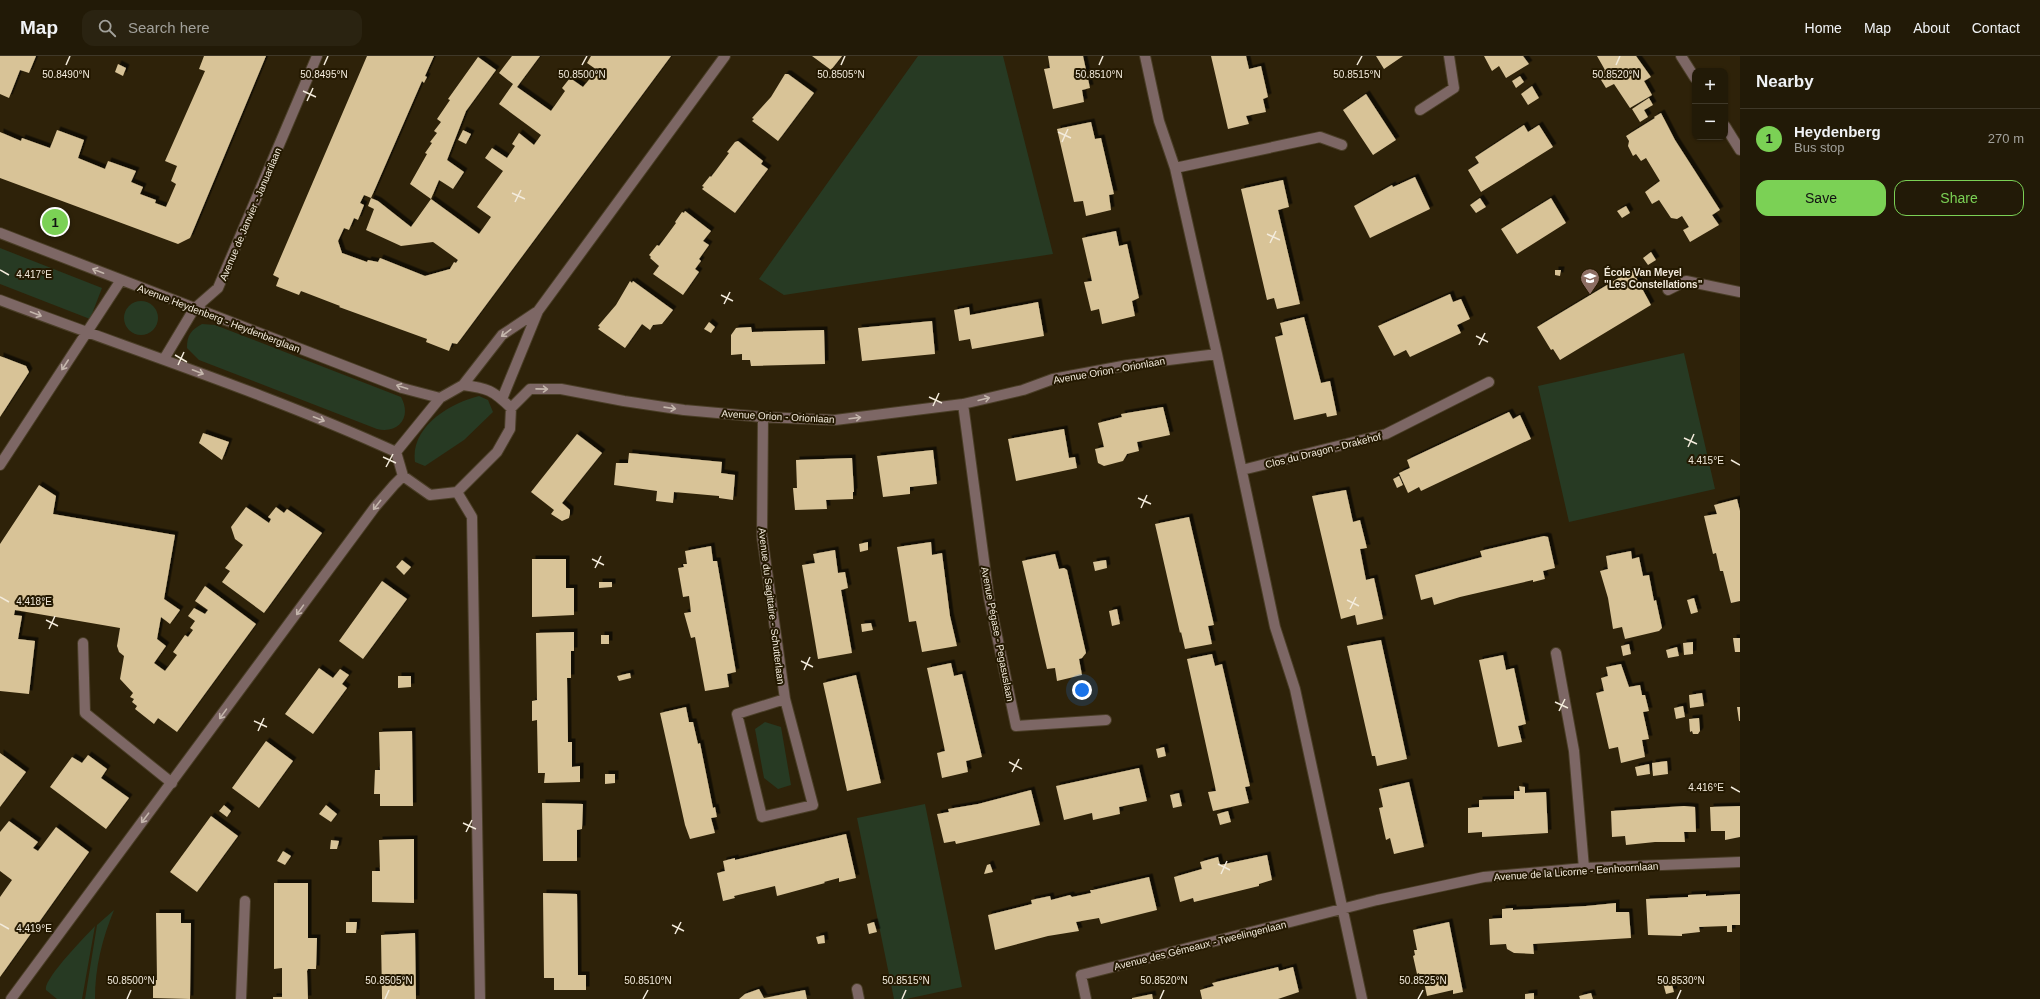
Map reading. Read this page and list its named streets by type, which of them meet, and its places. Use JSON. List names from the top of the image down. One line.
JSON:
{"streets":{"street":["Avenue de Janvier - Januarilaan","Avenue Heydenberg - Heydenberglaan","Avenue Orion - Orionlaan","Clos du Dragon - Drakehof","Avenue du Sagittaire - Schutterlaan","Avenue Pégase - Pegasuslaan","Avenue de la Licorne - Eenhoornlaan","Avenue des Gémeaux - Tweelingenlaan"]},"crossings":[["Avenue de Janvier - Januarilaan","Avenue Heydenberg - Heydenberglaan"],["Avenue Heydenberg - Heydenberglaan","Avenue Orion - Orionlaan"],["Avenue Orion - Orionlaan","Avenue du Sagittaire - Schutterlaan"],["Avenue Orion - Orionlaan","Avenue Pégase - Pegasuslaan"],["Avenue de la Licorne - Eenhoornlaan","Avenue des Gémeaux - Tweelingenlaan"]],"one_way":["Avenue Orion - Orionlaan"],"places":{"school or university":["École Van Meyel \"Les Constellations\""]},"page":{"header":"Map","search":"Search here","nav":["Home","Map","About","Contact"],"heading":"Nearby","map_buttons":["+","−"],"list":[{"mark":"1","name":"Heydenberg","note":"Bus stop","value":"270 m"}],"buttons":["Save","Share"],"pins":"1"},"coordinates":["50.8490°N","50.8495°N","50.8500°N","50.8505°N","50.8510°N","50.8515°N","50.8520°N","4.417°E","4.415°E","4.418°E","4.416°E","4.419°E","50.8525°N","50.8530°N"]}
